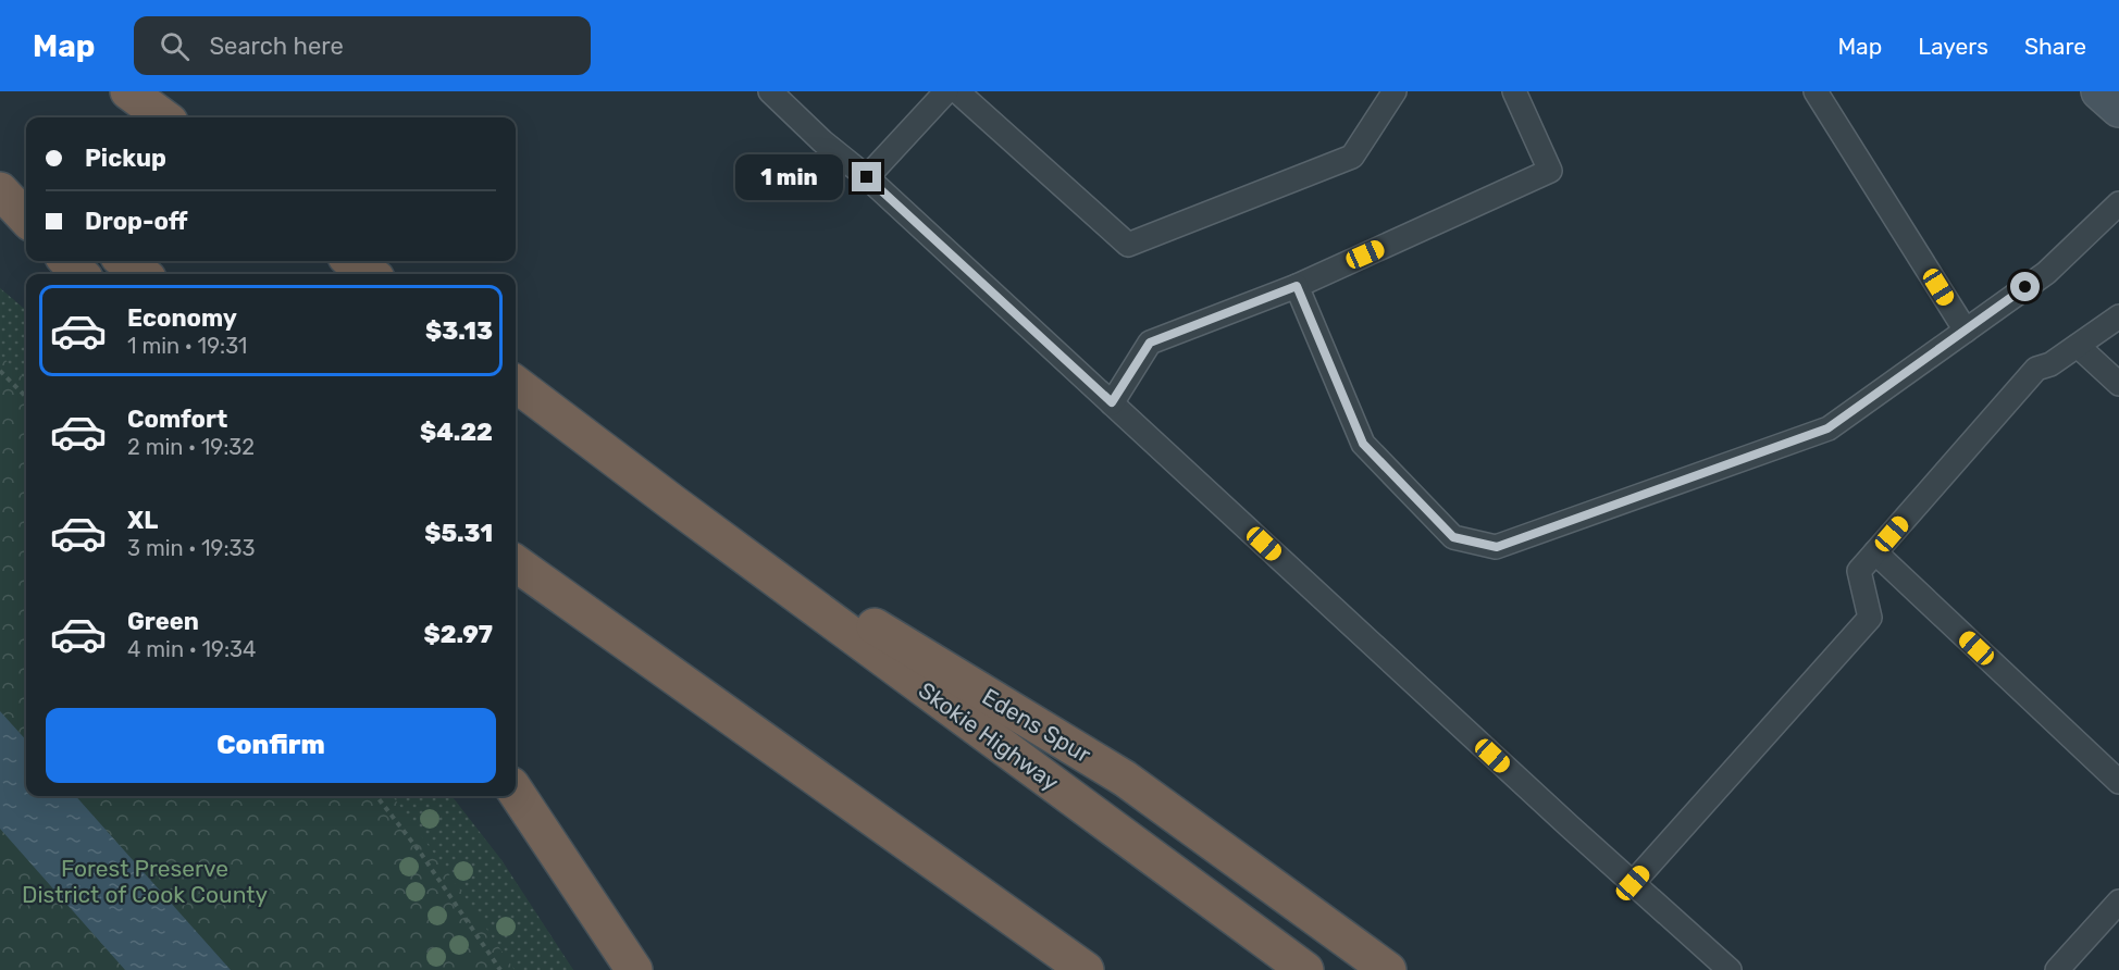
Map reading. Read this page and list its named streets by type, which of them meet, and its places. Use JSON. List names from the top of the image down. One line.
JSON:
{"streets":{"highway":["Edens Spur","Skokie Highway"]},"crossings":[["Edens Spur","Skokie Highway"]],"parks":["Forest Preserve District of Cook County"],"page":{"header":"Map","search":"Search here","nav":["Map","Layers","Share"],"banner":["Pickup","Drop-off"],"bubble":"1 min","list":[{"name":"Economy","note":"1 min · 19:31","value":"$3.13"},{"name":"Comfort","note":"2 min · 19:32","value":"$4.22"},{"name":"XL","note":"3 min · 19:33","value":"$5.31"},{"name":"Green","note":"4 min · 19:34","value":"$2.97"}],"buttons":"Confirm"}}
